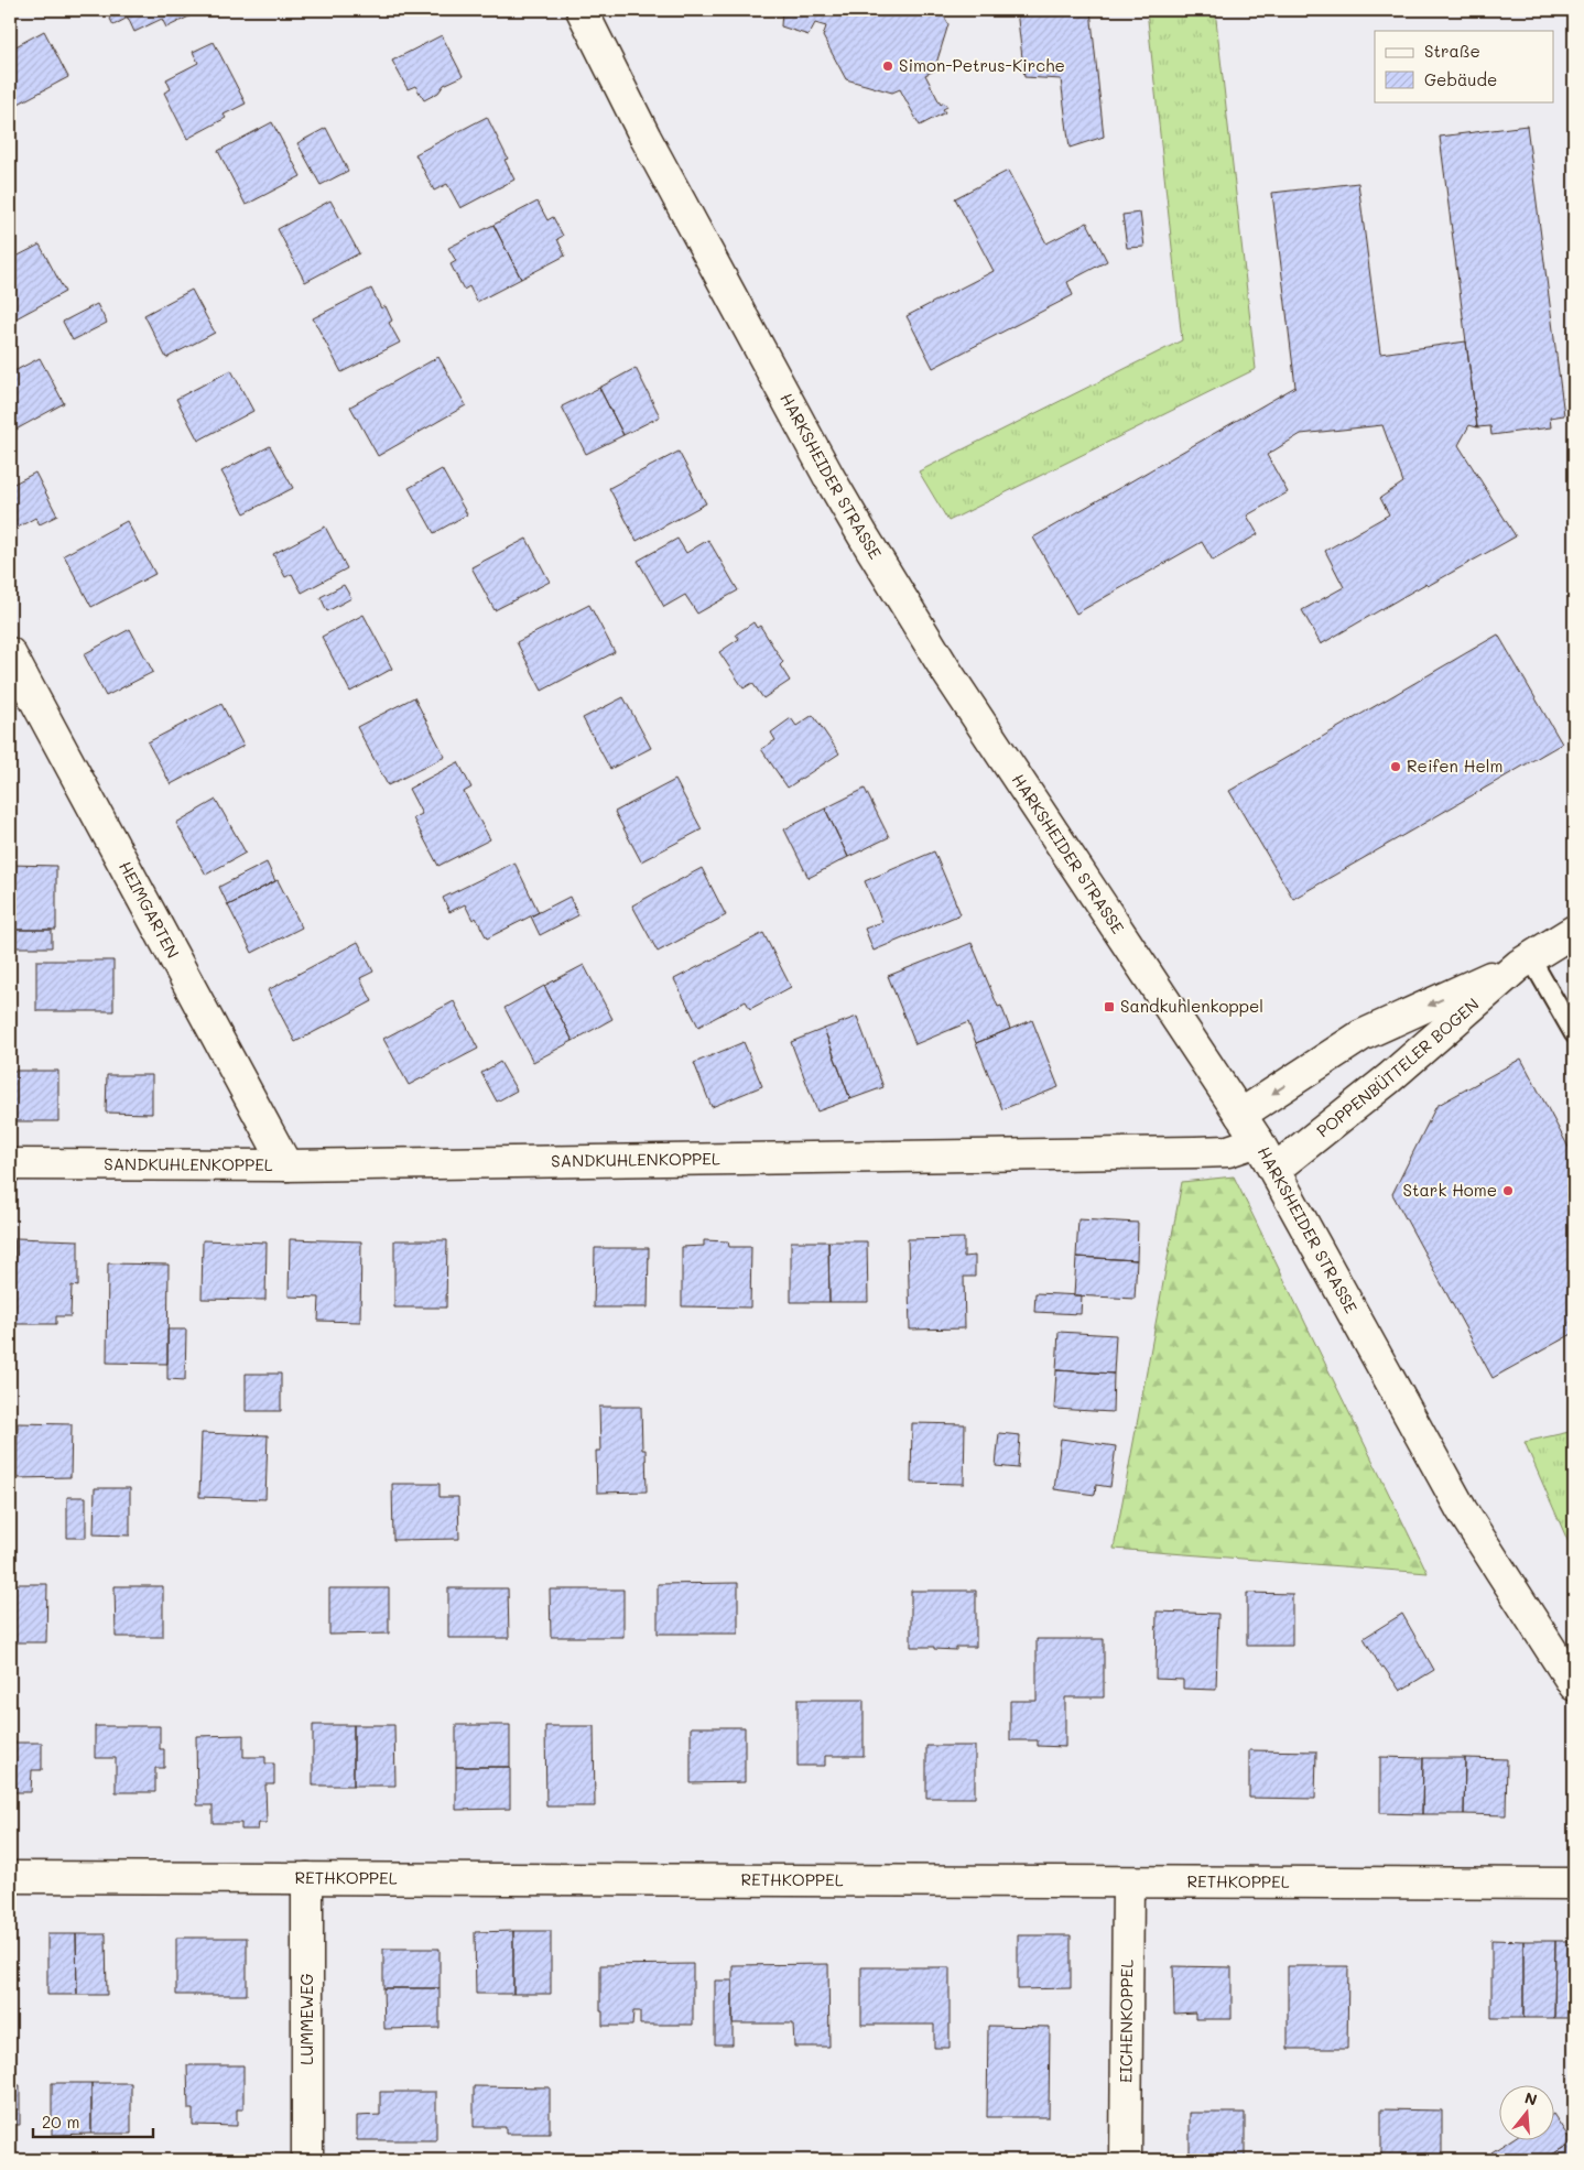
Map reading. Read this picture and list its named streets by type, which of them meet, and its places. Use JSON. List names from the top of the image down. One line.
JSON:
{"streets":{"street":["HARKSHEIDER STRASSE","HEIMGARTEN","POPPENBÜTTELER BOGEN","SANDKUHLENKOPPEL","RETHKOPPEL","LUMMEWEG","EICHENKOPPEL"]},"crossings":[["HARKSHEIDER STRASSE","POPPENBÜTTELER BOGEN"],["HARKSHEIDER STRASSE","SANDKUHLENKOPPEL"],["HEIMGARTEN","SANDKUHLENKOPPEL"],["RETHKOPPEL","LUMMEWEG"],["RETHKOPPEL","EICHENKOPPEL"]],"places":{"other":["Simon-Petrus-Kirche","Reifen Helm","Stark Home"],"transit":["Sandkuhlenkoppel"]},"legend":["Straße","Gebäude"],"scale_bar":"20 m","north":"top"}
